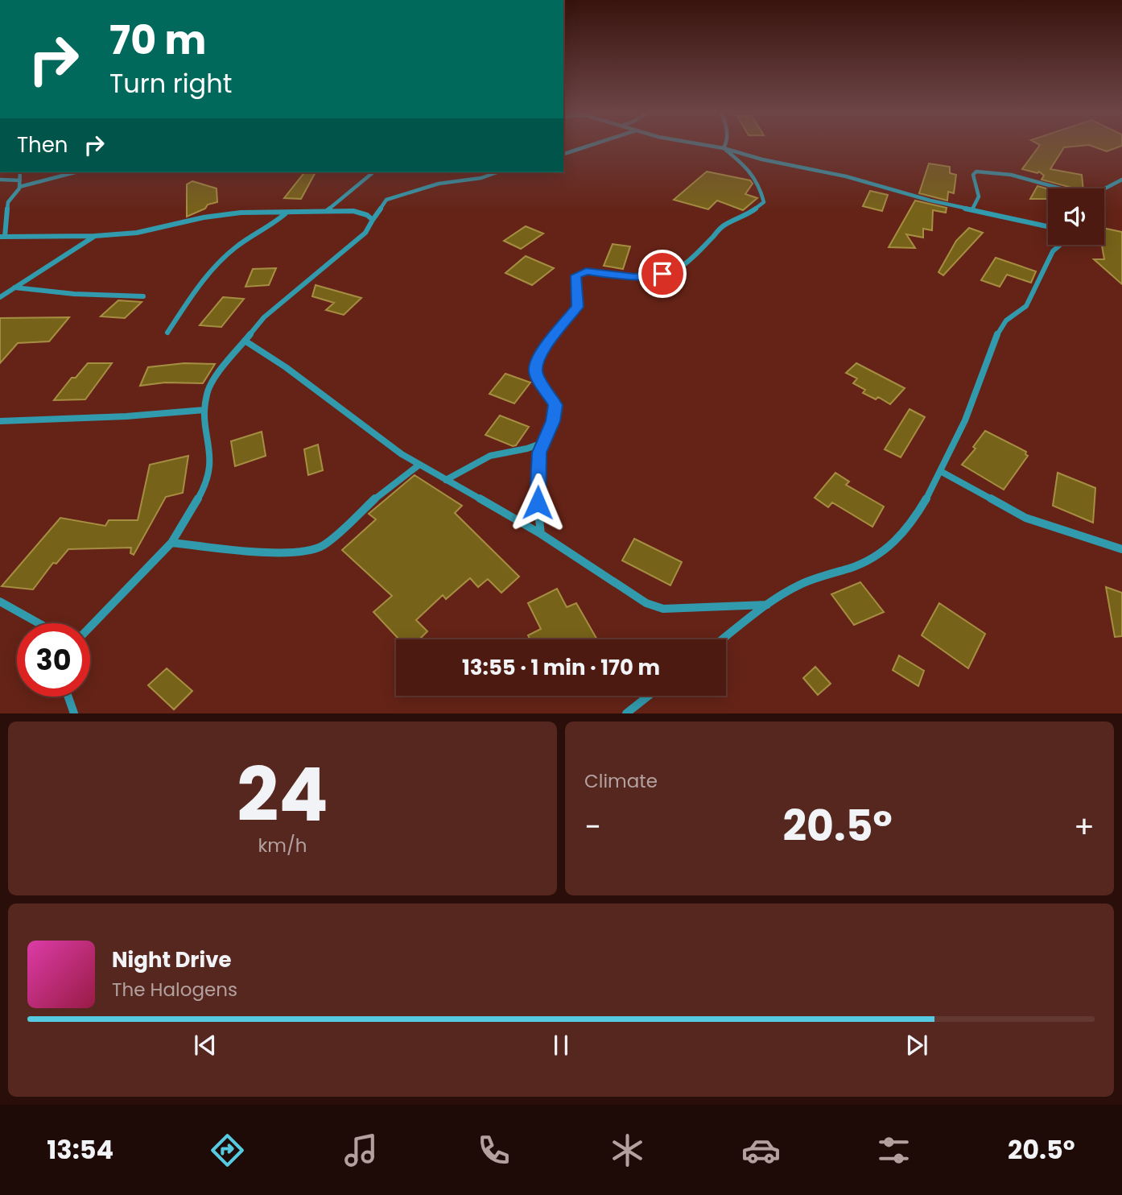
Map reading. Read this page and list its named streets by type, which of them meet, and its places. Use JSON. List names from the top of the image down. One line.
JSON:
{"page":{"turn":["70 m","Turn right"],"then":"Then","limit":"30","trip":"13:55 · 1 min · 170 m","tile":[["24","km/h"],"Climate"],"heat":["−","20.5°","+"],"song":["Night Drive","The Halogens"],"tabs":["13:54","20.5°"]}}
